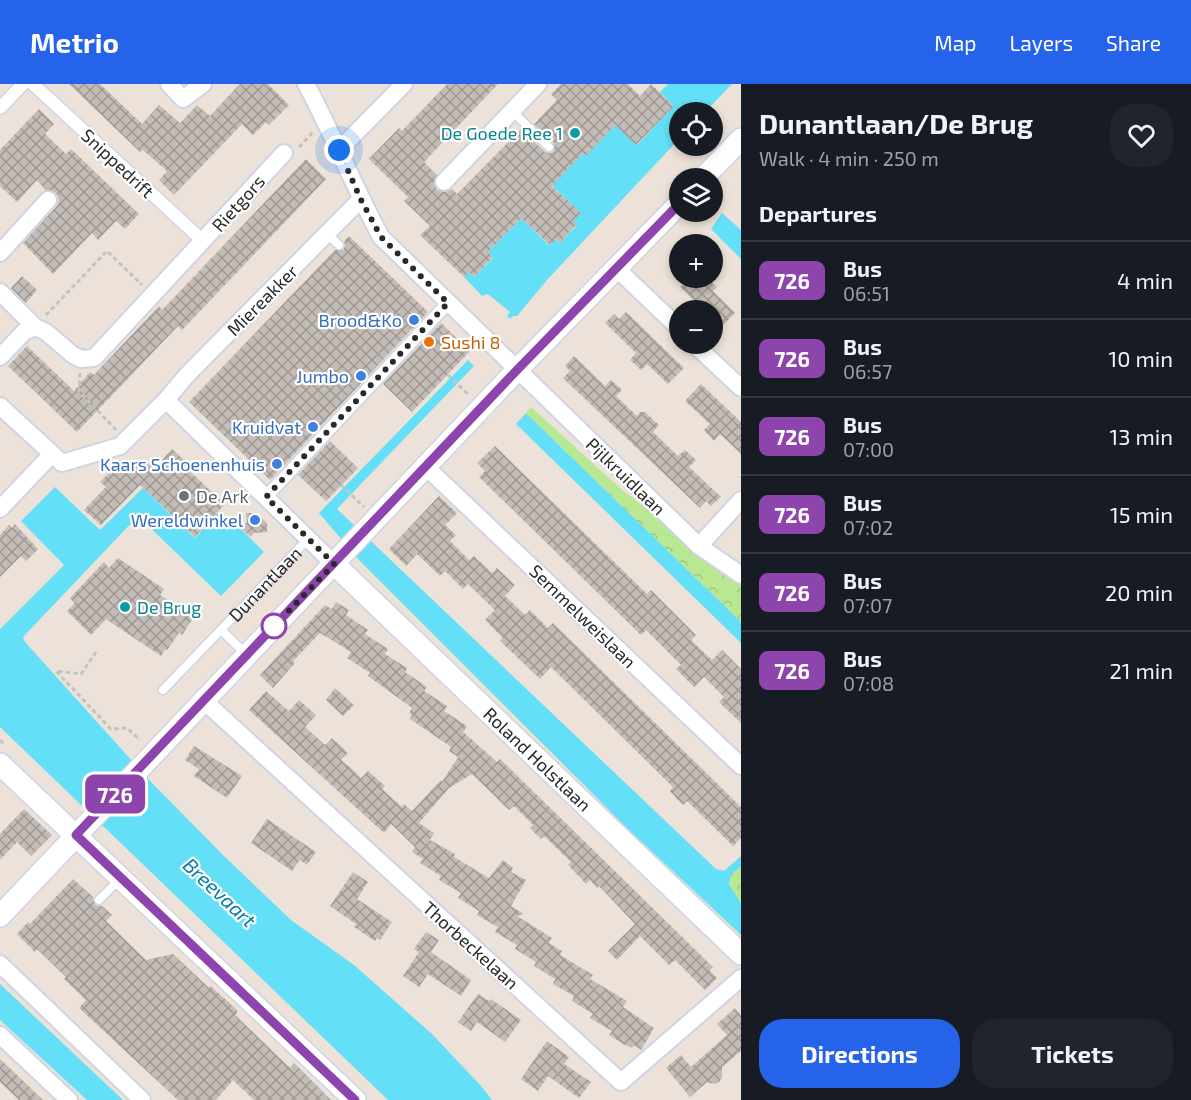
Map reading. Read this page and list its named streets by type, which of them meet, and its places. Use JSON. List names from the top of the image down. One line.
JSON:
{"streets":{"street":["Snippedrift","Rietgors","Miereakker","Pijlkruidlaan","Dunantlaan","Semmelweislaan","Roland Holstlaan","Thorbeckelaan"]},"crossings":[["Snippedrift","Rietgors"],["Pijlkruidlaan","Dunantlaan"],["Dunantlaan","Semmelweislaan"],["Dunantlaan","Roland Holstlaan"],["Dunantlaan","Thorbeckelaan"]],"water":["Breevaart"],"places":["De Goede Ree 1","Brood&Ko","Sushi 8","Jumbo","Kruidvat","Kaars Schoenenhuis","De Ark","Wereldwinkel","De Brug"],"lines":["bus line 726"],"page":{"header":"Metrio","nav":["Map","Layers","Share"],"on_map":"726","heading":[["Dunantlaan/De Brug","Walk · 4 min · 250 m"],"Departures"],"map_buttons":["+","−"],"list":[{"mark":"726","name":"Bus","note":"06:51","value":"4 min"},{"mark":"726","name":"Bus","note":"06:57","value":"10 min"},{"mark":"726","name":"Bus","note":"07:00","value":"13 min"},{"mark":"726","name":"Bus","note":"07:02","value":"15 min"},{"mark":"726","name":"Bus","note":"07:07","value":"20 min"},{"mark":"726","name":"Bus","note":"07:08","value":"21 min"}],"buttons":["Directions","Tickets"]}}
